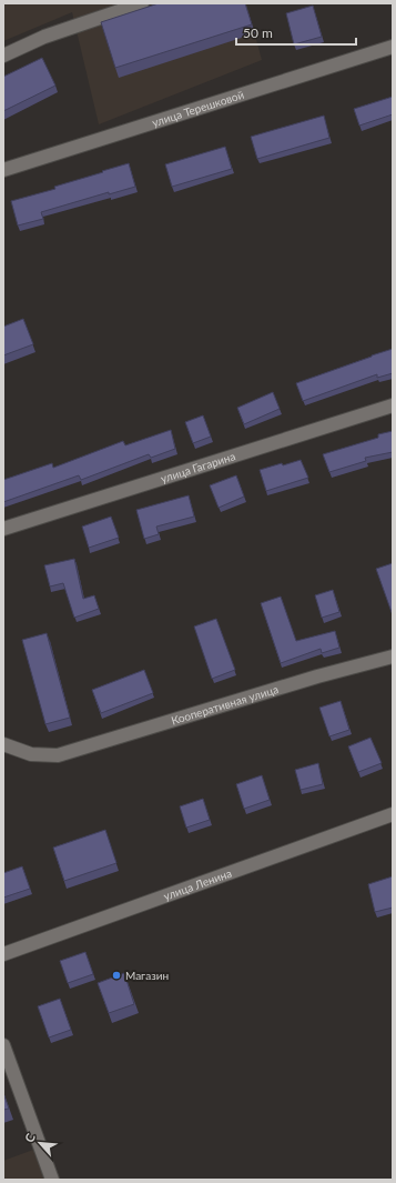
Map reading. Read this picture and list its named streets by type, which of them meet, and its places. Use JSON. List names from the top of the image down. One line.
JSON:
{"streets":{"street":["улица Терешковой","улица Гагарина","Кооперативная улица","улица Ленина"]},"places":["Магазин"],"scale_bar":"50 m","north":"top left"}
